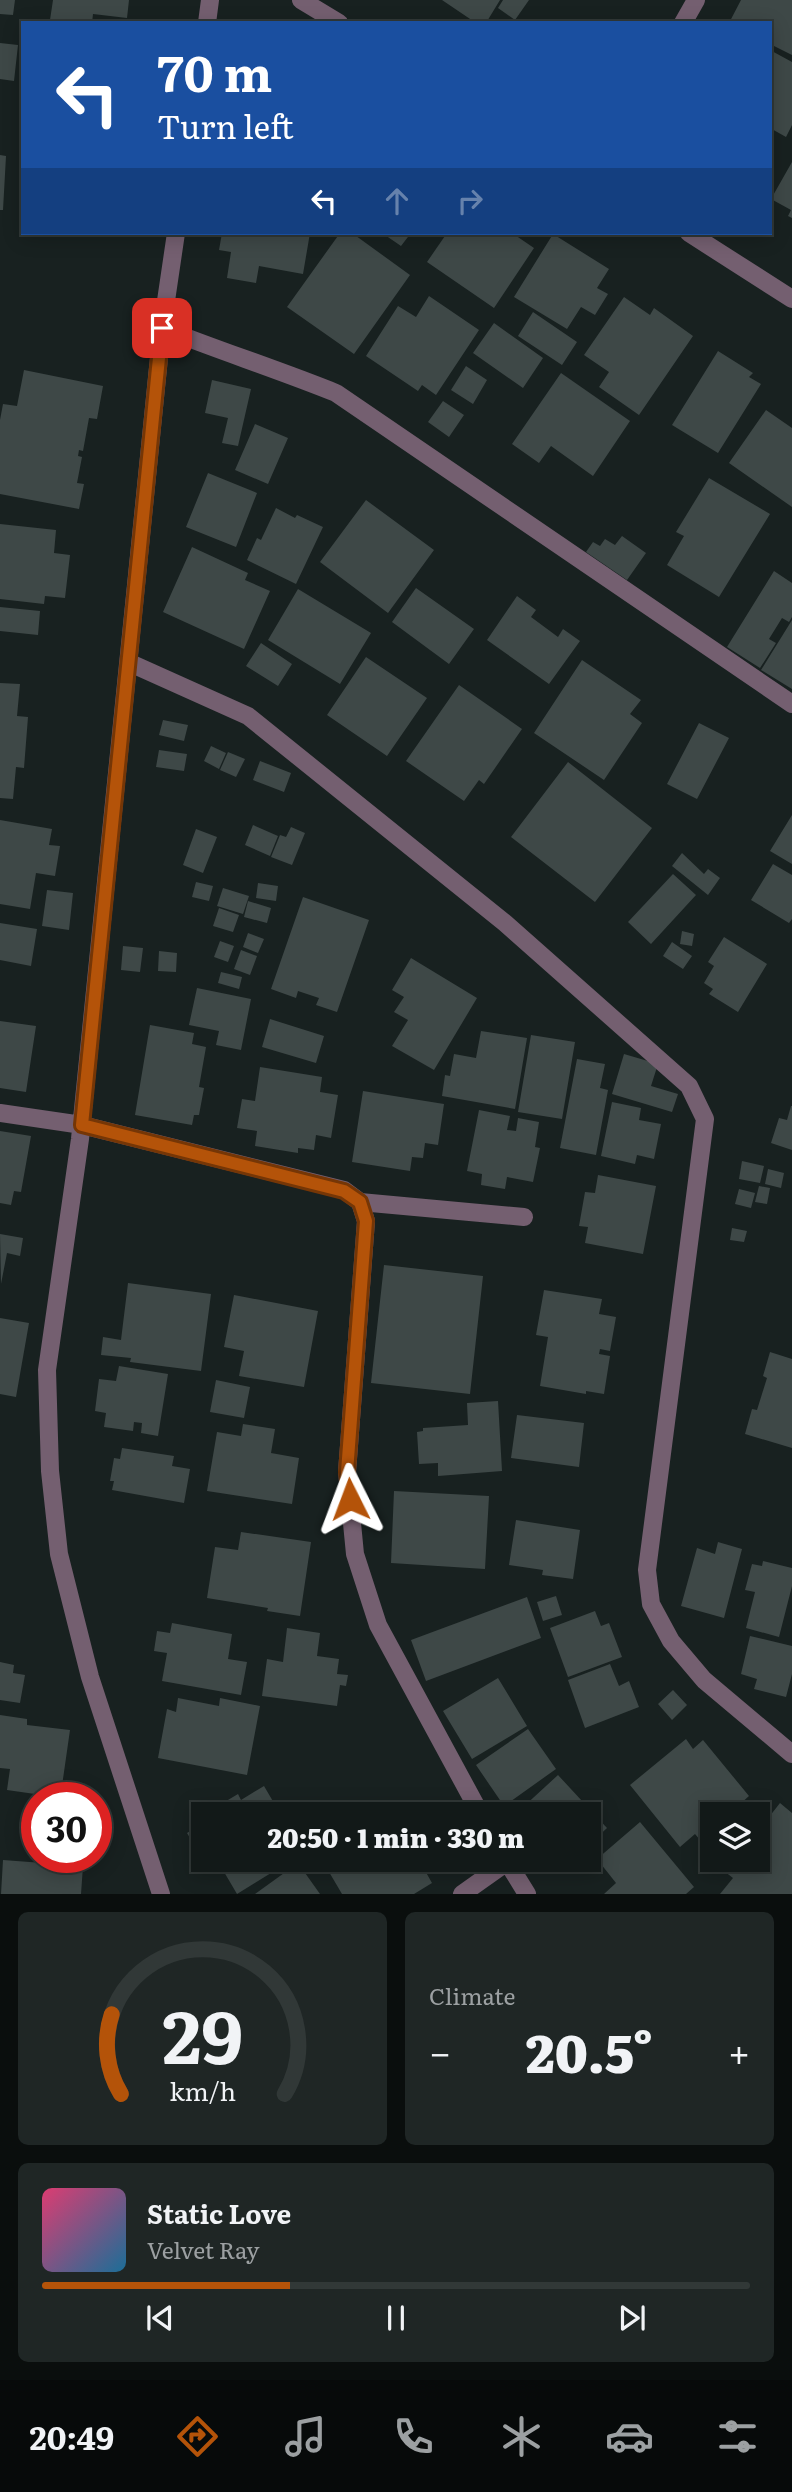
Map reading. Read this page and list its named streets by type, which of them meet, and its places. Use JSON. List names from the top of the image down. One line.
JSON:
{"page":{"turn":["70 m","Turn left"],"limit":"30","trip":"20:50 · 1 min · 330 m","tile":"Climate","heat":["−","20.5°","+"],"song":["Static Love","Velvet Ray"],"tabs":"20:49","gauge":["29","km/h"]}}
